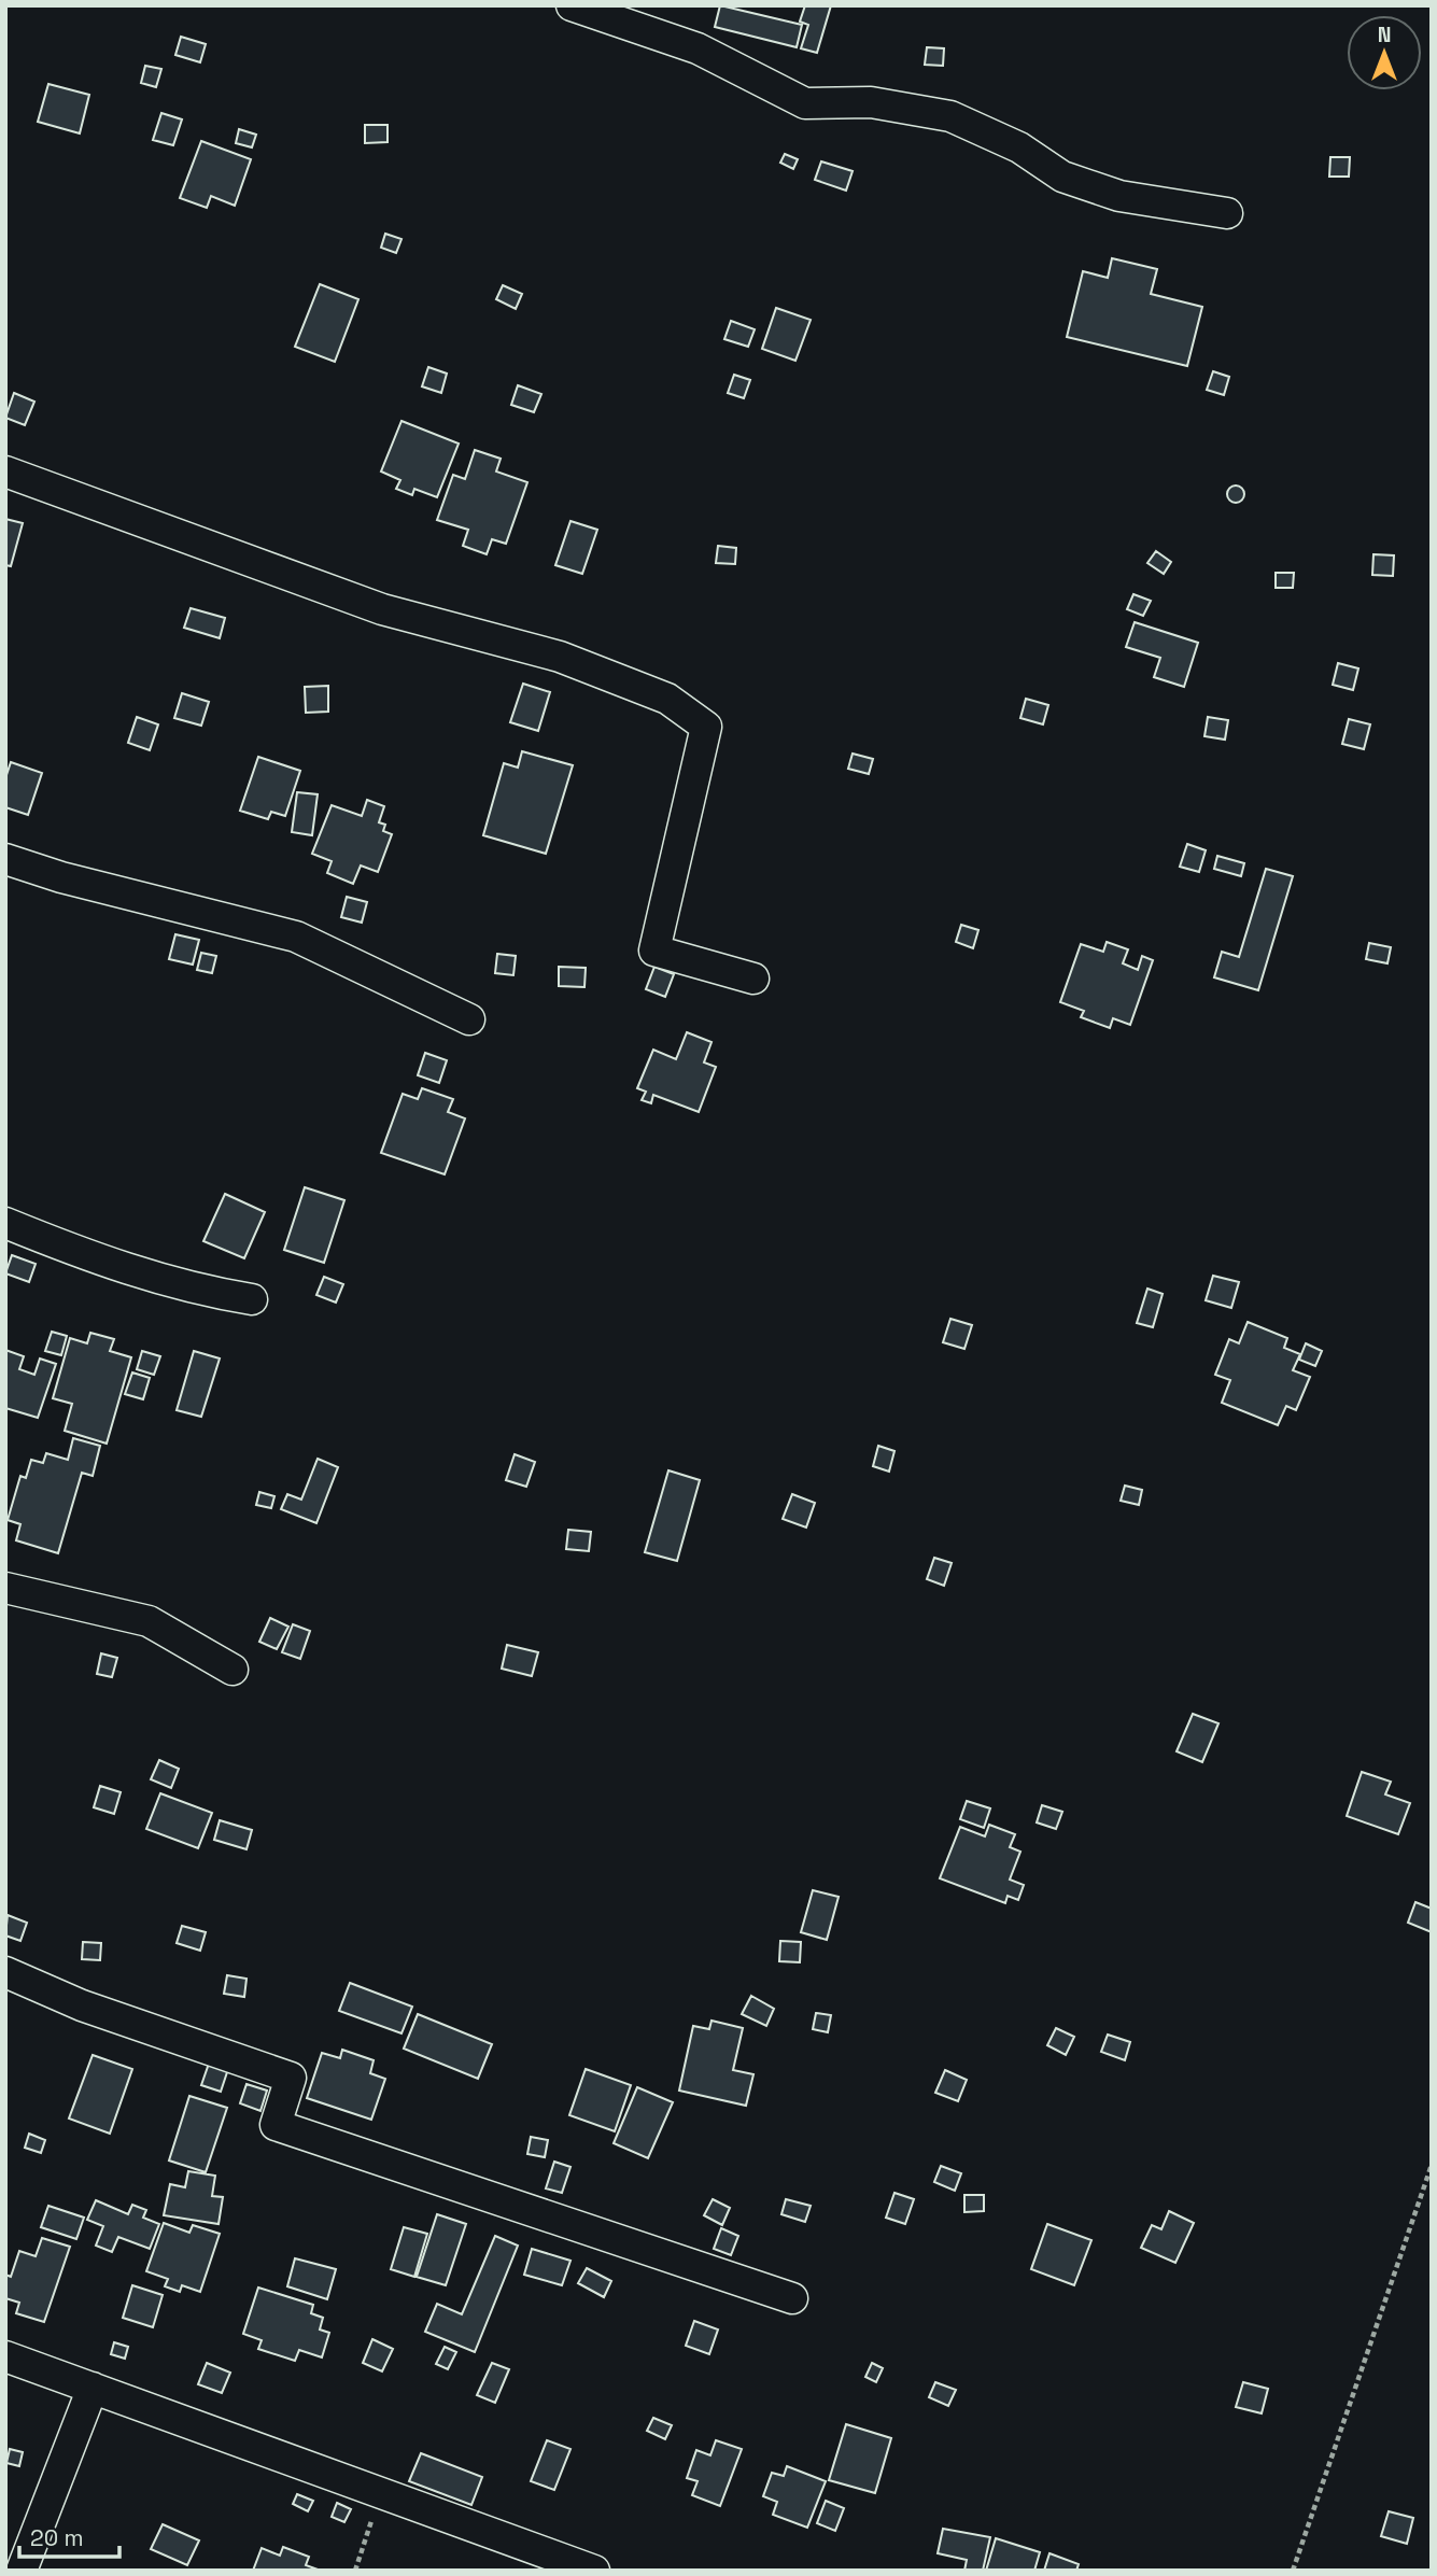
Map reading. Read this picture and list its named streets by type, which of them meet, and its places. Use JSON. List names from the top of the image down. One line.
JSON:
{"scale_bar":"20 m","north":"top"}
